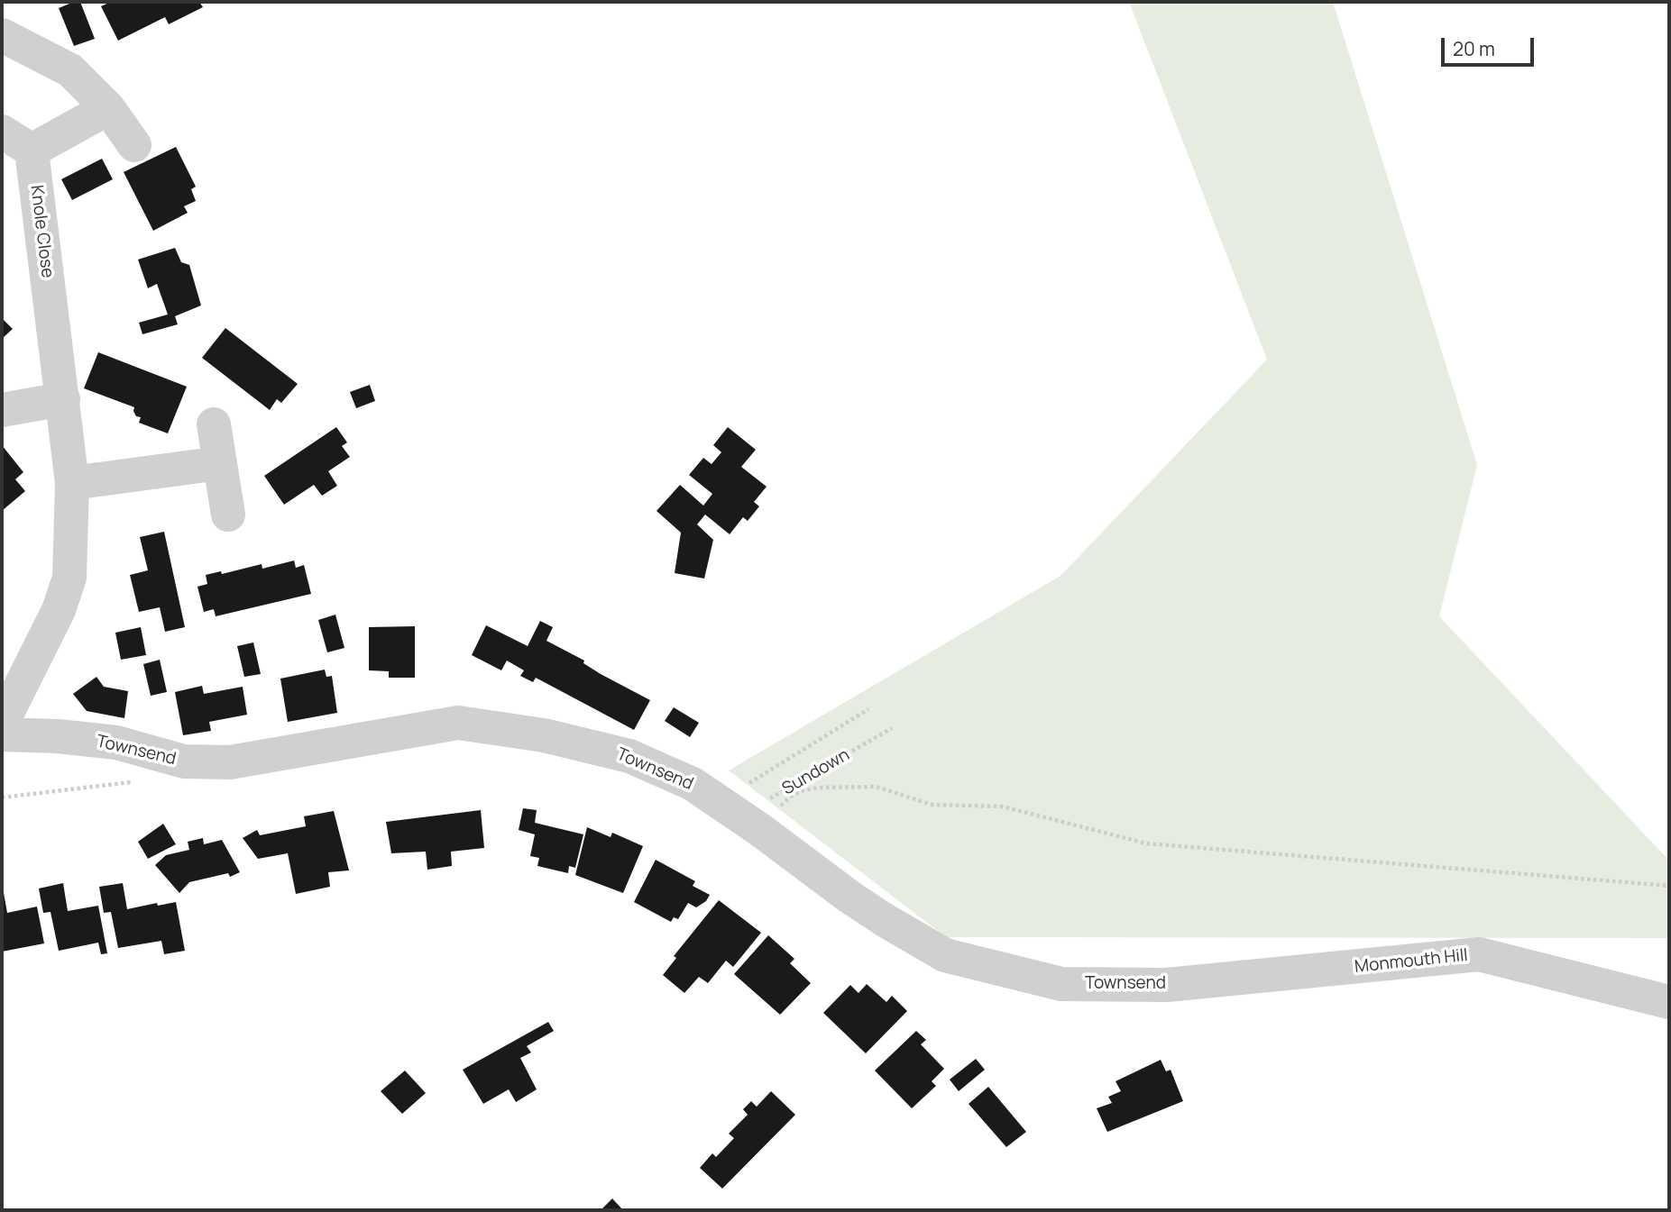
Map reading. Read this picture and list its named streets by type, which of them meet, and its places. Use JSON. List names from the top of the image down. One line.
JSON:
{"streets":{"street":["Knole Close","Townsend","Monmouth Hill"],"path":["Sundown"]},"crossings":[["Townsend","Sundown"],["Townsend","Monmouth Hill"]],"scale_bar":"20 m"}
